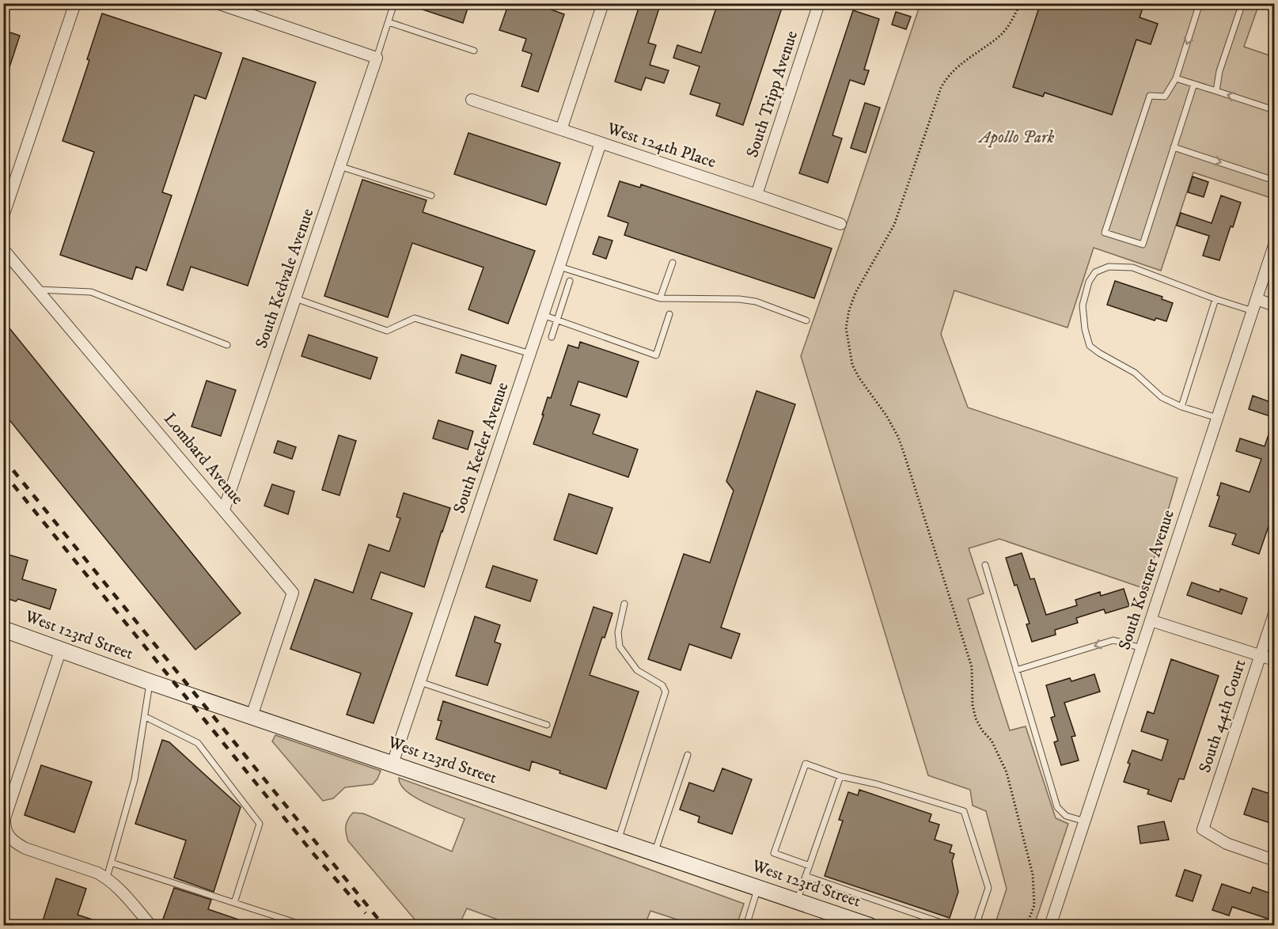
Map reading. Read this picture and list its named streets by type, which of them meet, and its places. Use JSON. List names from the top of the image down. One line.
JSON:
{"streets":{"street":["South Tripp Avenue","West 124th Place","South Kedvale Avenue","South Keeler Avenue","Lombard Avenue","South Kostner Avenue","West 123rd Street","South 44th Court"]},"crossings":[["South Tripp Avenue","West 124th Place"],["West 124th Place","South Keeler Avenue"],["South Kedvale Avenue","Lombard Avenue"],["South Keeler Avenue","West 123rd Street"],["Lombard Avenue","West 123rd Street"]],"parks":["Apollo Park"]}
